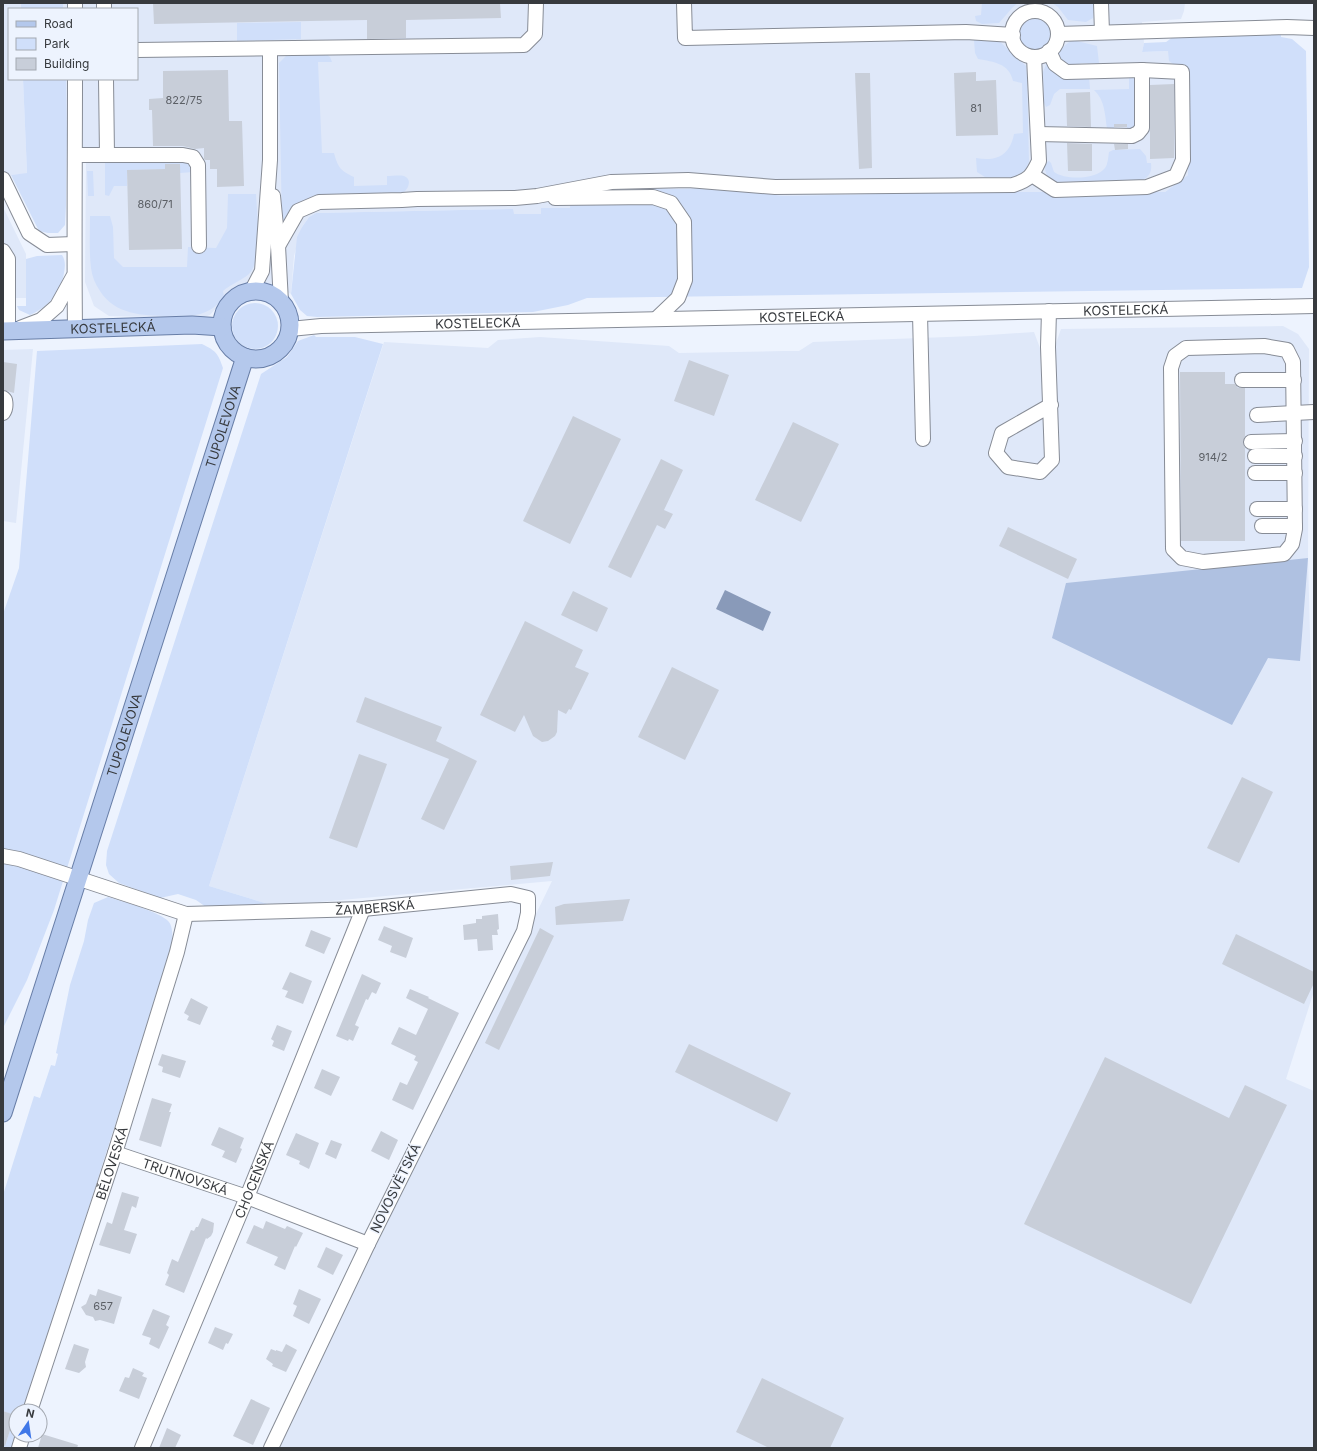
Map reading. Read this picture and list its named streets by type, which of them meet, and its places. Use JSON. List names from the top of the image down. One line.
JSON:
{"streets":{"main road":["KOSTELECKÁ","TUPOLEVOVA"],"street":["ŽAMBERSKÁ","BĚLOVESKÁ","TRUTNOVSKÁ","CHOCEŇSKÁ","NOVOSVĚTSKÁ"]},"crossings":[["KOSTELECKÁ","TUPOLEVOVA"],["ŽAMBERSKÁ","BĚLOVESKÁ"],["ŽAMBERSKÁ","CHOCEŇSKÁ"],["ŽAMBERSKÁ","NOVOSVĚTSKÁ"],["BĚLOVESKÁ","TRUTNOVSKÁ"],["TRUTNOVSKÁ","CHOCEŇSKÁ"],["TRUTNOVSKÁ","NOVOSVĚTSKÁ"]],"house_numbers":["822/75","81","860/71","914/2","657"],"legend":["Road","Park","Building"],"north":"top"}
